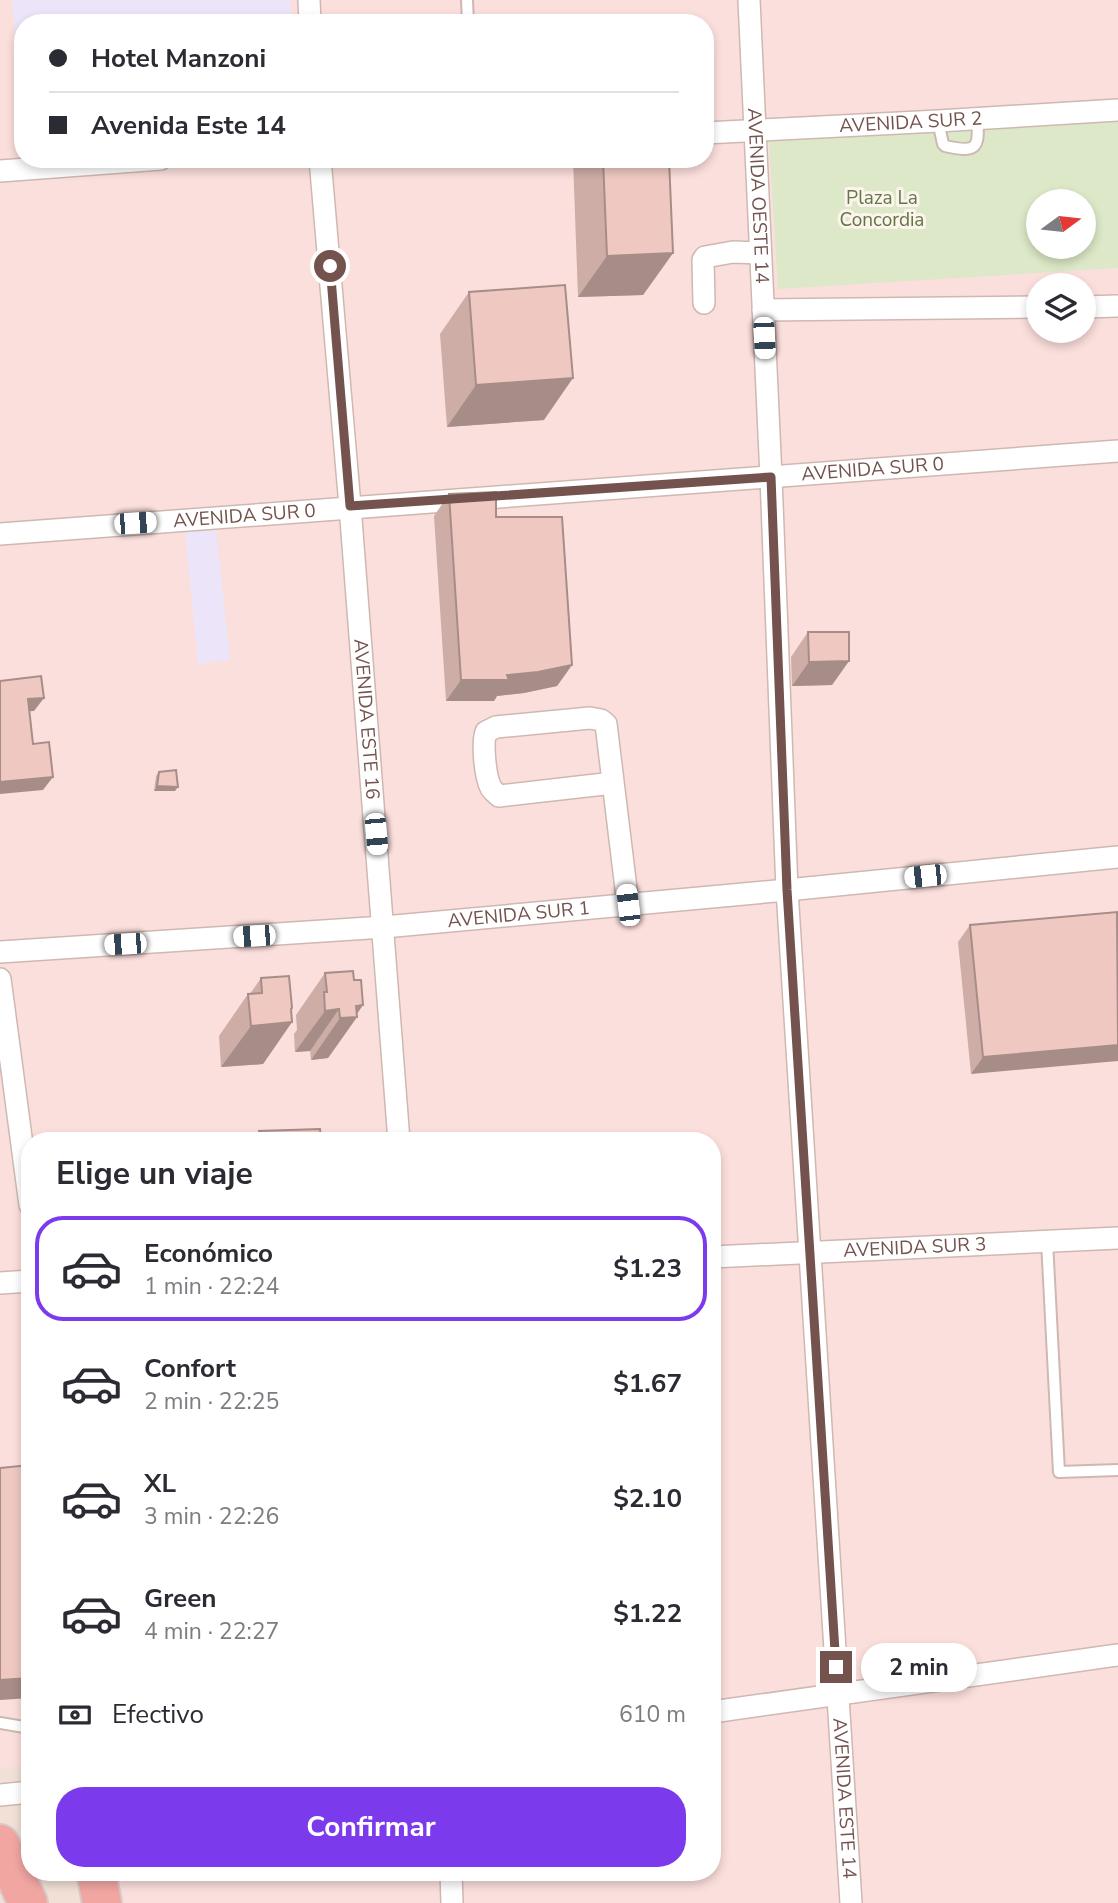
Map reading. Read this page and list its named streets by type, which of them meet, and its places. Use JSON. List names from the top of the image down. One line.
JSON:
{"streets":{"street":["AVENIDA SUR 2","AVENIDA OESTE 14","AVENIDA SUR 0","AVENIDA ESTE 16","AVENIDA SUR 1","AVENIDA SUR 3","AVENIDA ESTE 14"]},"crossings":[["AVENIDA SUR 2","AVENIDA OESTE 14"],["AVENIDA OESTE 14","AVENIDA SUR 0"],["AVENIDA OESTE 14","AVENIDA ESTE 14"],["AVENIDA SUR 0","AVENIDA ESTE 16"],["AVENIDA SUR 0","AVENIDA ESTE 14"],["AVENIDA ESTE 16","AVENIDA SUR 1"],["AVENIDA SUR 1","AVENIDA ESTE 14"],["AVENIDA SUR 3","AVENIDA ESTE 14"]],"parks":["Plaza La Concordia"],"north":"right","page":{"banner":["Hotel Manzoni","Avenida Este 14"],"heading":"Elige un viaje","list":[{"name":"Económico","note":"1 min · 22:24","value":"$1.23"},{"name":"Confort","note":"2 min · 22:25","value":"$1.67"},{"name":"XL","note":"3 min · 22:26","value":"$2.10"},{"name":"Green","note":"4 min · 22:27","value":"$1.22"}],"bubble":"2 min","pay":["Efectivo","610 m"],"buttons":"Confirmar"}}
